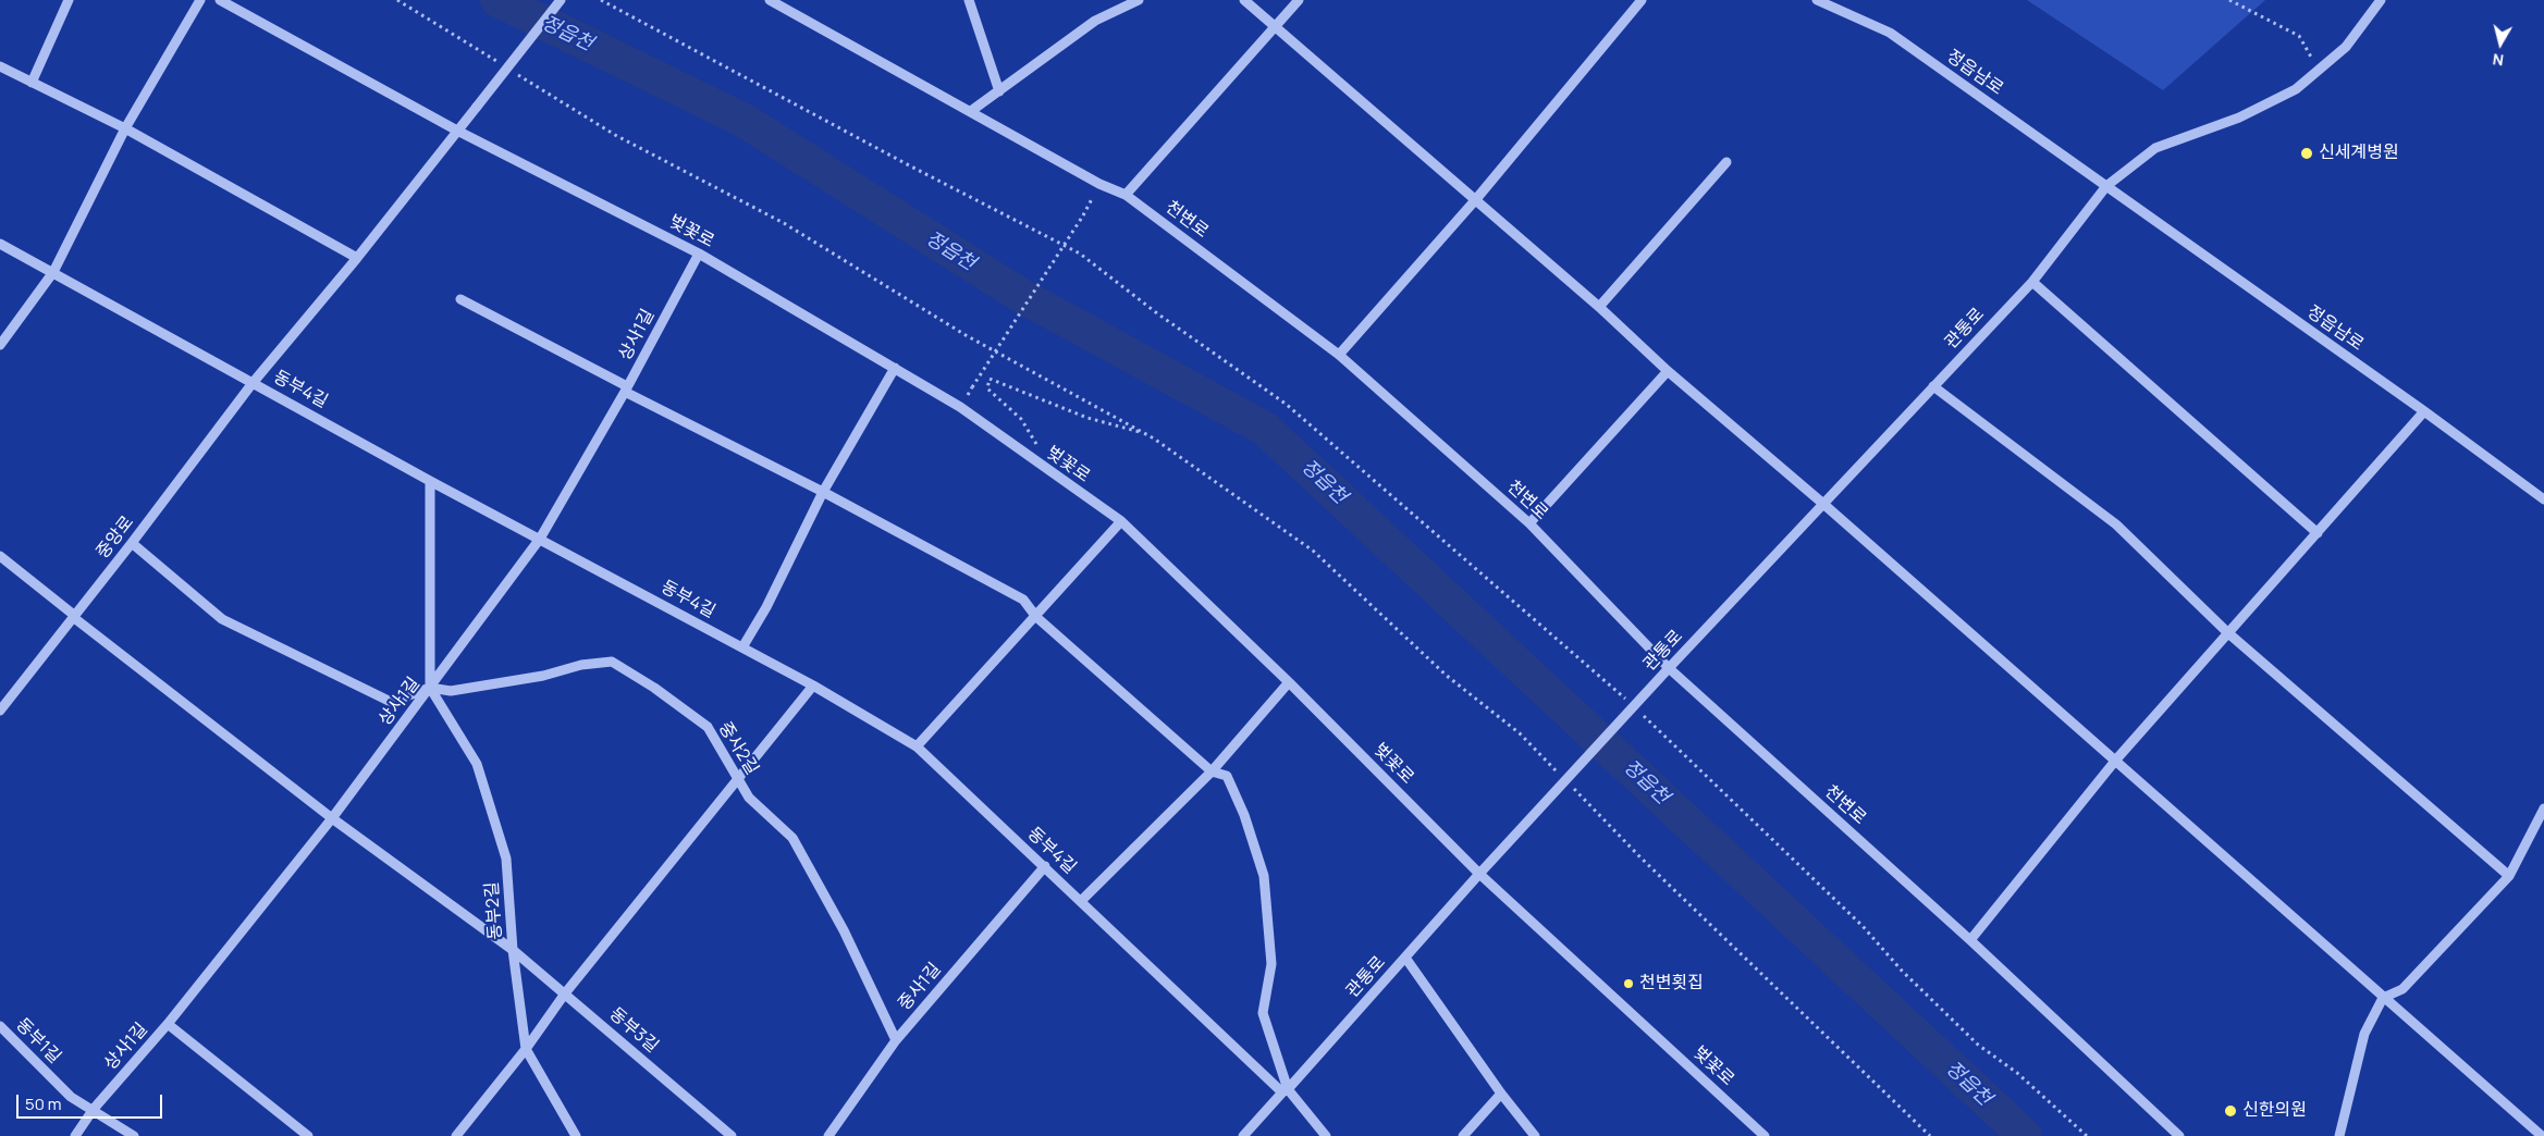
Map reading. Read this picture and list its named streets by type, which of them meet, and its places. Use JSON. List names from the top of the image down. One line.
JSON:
{"streets":{"street":["정읍남로","천변로","벚꽃로","관통로","상사1길","동부4길","중앙로","중사2길","동부2길","중사1길","동부3길","동부1길"]},"crossings":[["정읍남로","관통로"],["천변로","관통로"],["벚꽃로","관통로"],["벚꽃로","상사1길"],["벚꽃로","중앙로"],["관통로","동부4길"],["상사1길","동부4길"],["상사1길","중사2길"],["상사1길","동부2길"],["상사1길","동부3길"],["상사1길","동부1길"],["동부4길","중앙로"],["동부4길","중사1길"],["중앙로","동부3길"],["중사2길","동부2길"],["중사2길","중사1길"],["동부2길","동부3길"]],"water":["정읍천"],"places":["신세계병원","천변횟집","신한의원"],"scale_bar":"50 m","north":"bottom"}
